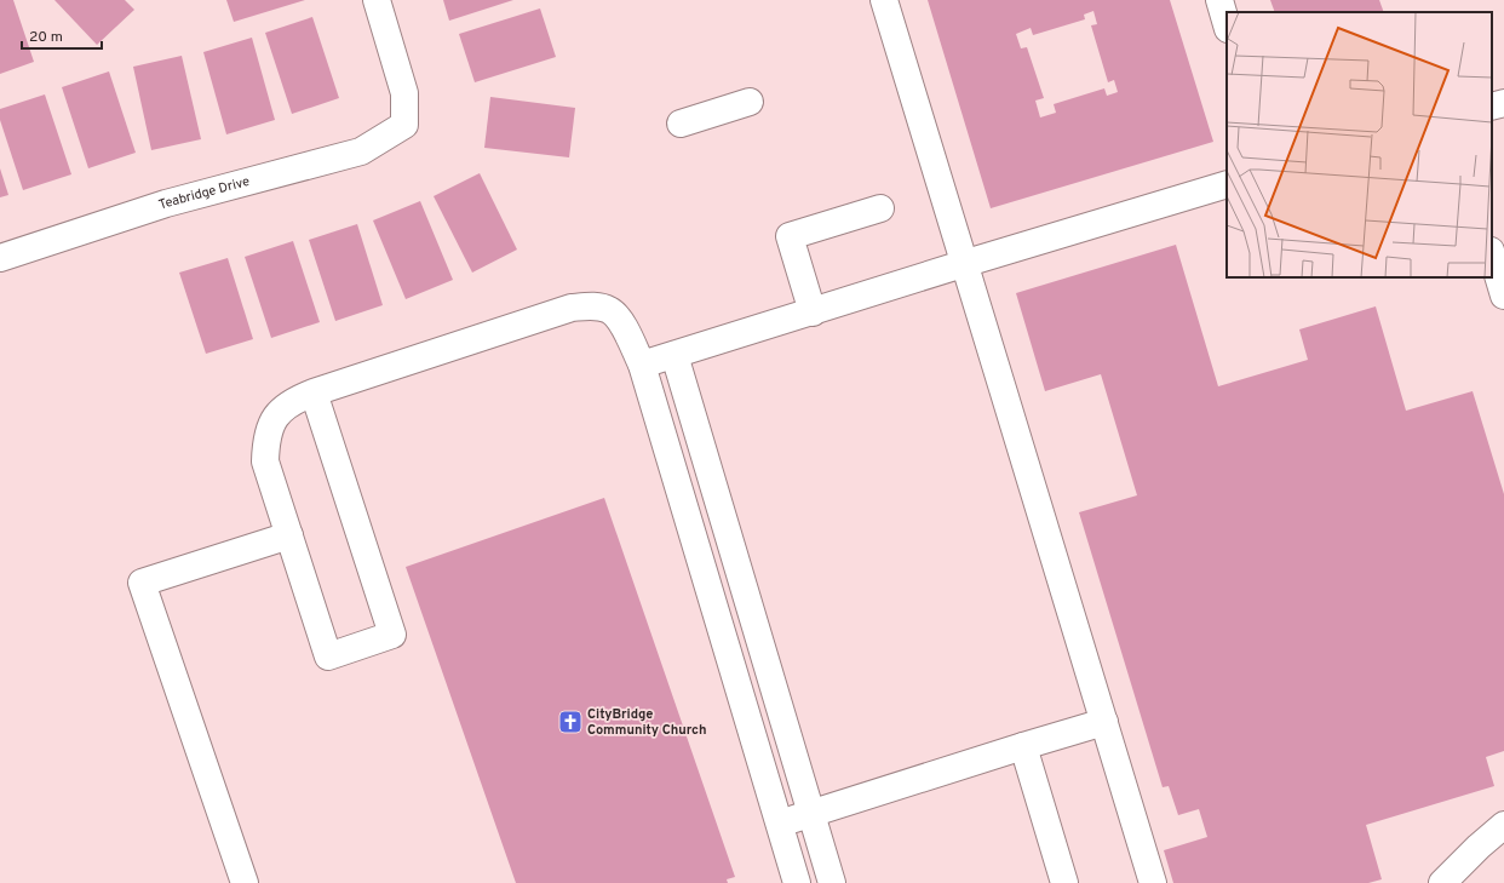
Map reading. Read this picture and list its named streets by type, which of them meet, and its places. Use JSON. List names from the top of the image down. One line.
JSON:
{"streets":{"street":["Teabridge Drive"]},"places":{"church":["CityBridge Community Church"]},"scale_bar":"20 m"}
